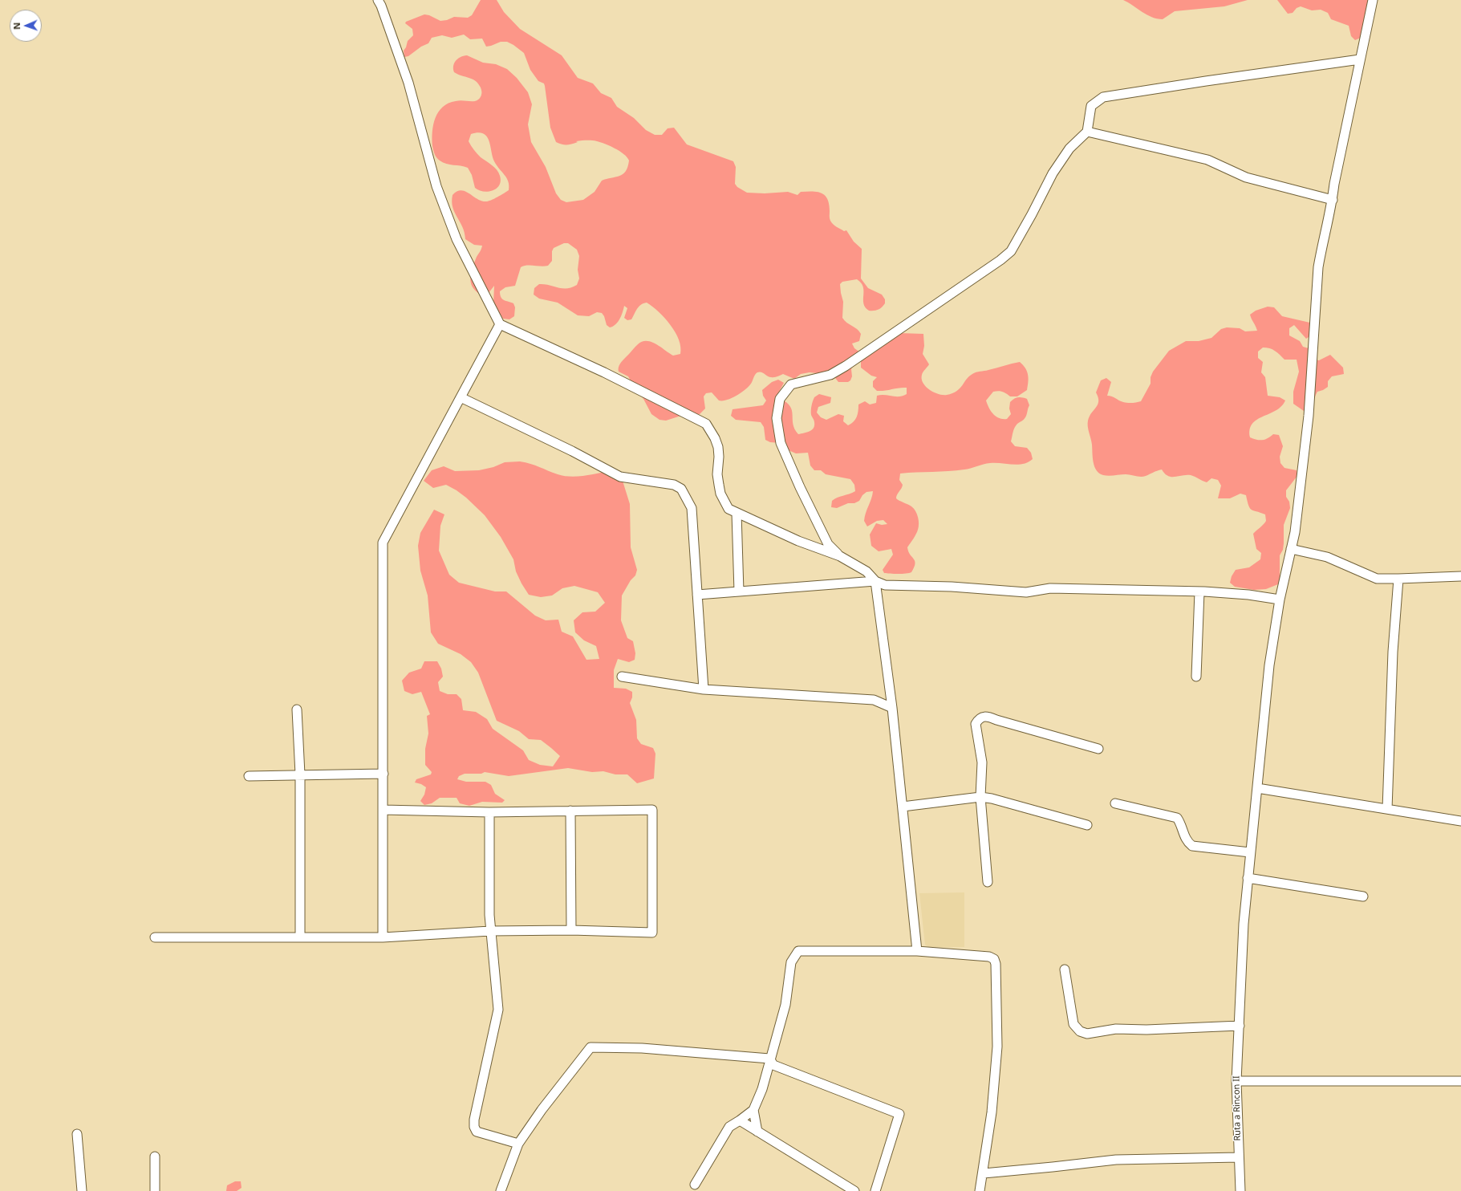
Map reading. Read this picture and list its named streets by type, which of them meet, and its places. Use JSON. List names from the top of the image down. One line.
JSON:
{"streets":{"street":["Ruta a Rincon II"]},"north":"left"}
